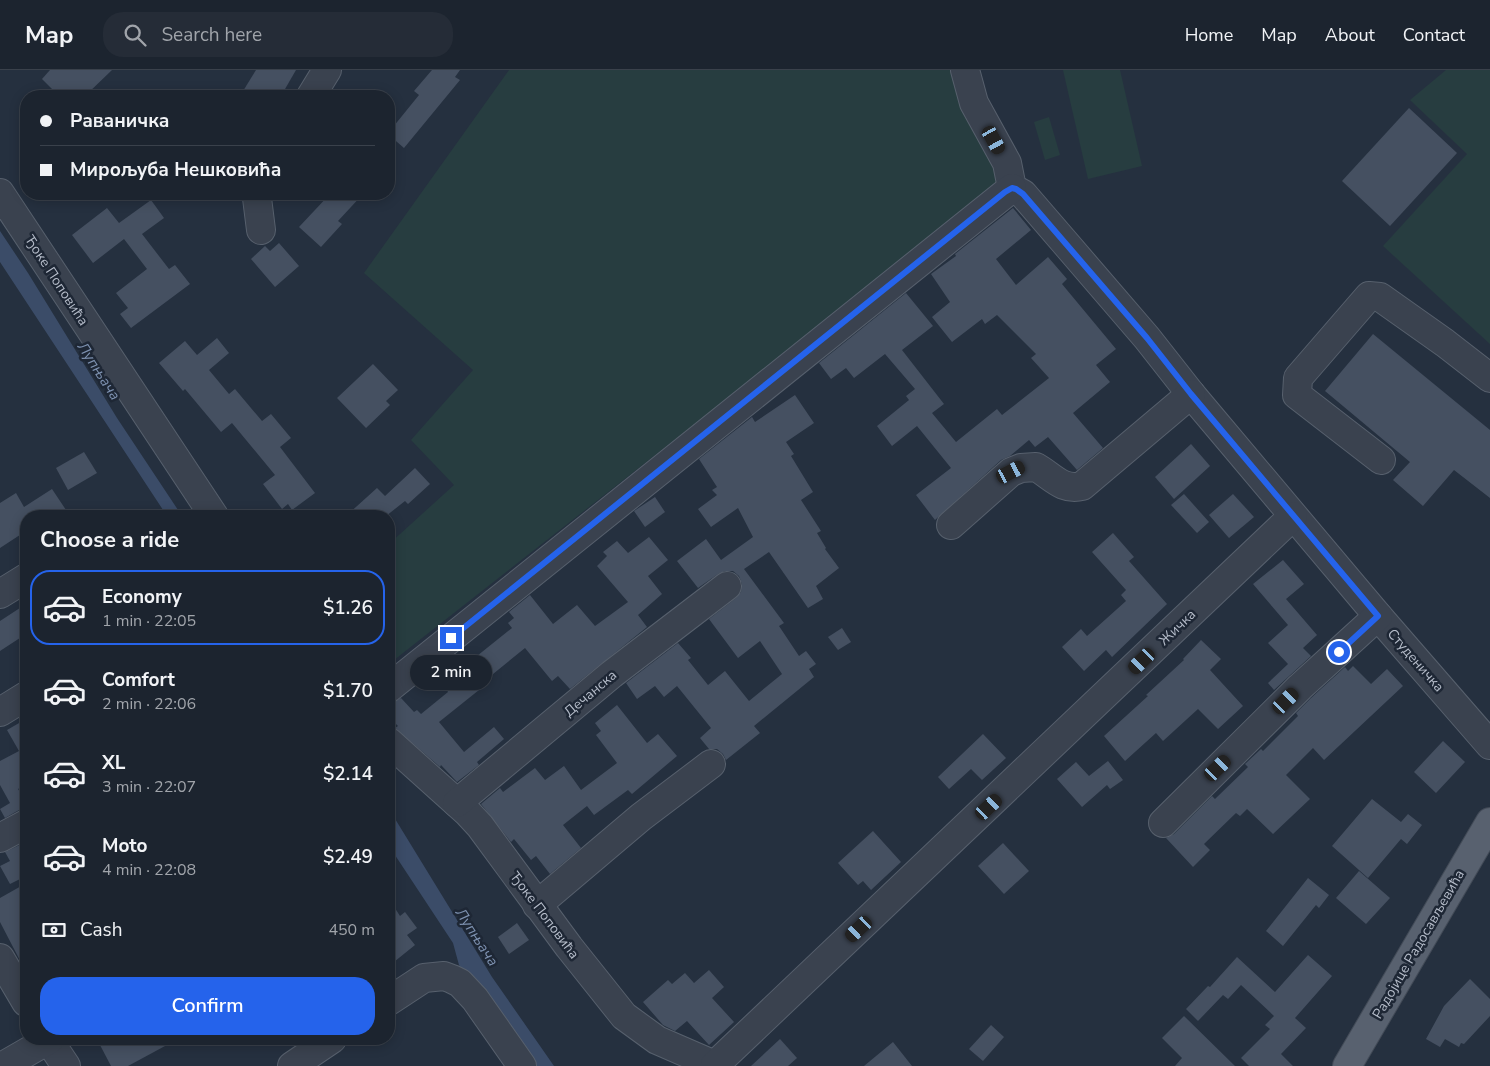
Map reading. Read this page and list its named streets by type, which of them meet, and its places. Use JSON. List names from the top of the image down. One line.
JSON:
{"streets":{"main road":["Радојице Радосављевића"],"street":["Ђоке Поповића","Жичка","Студеничка","Дечанска"]},"crossings":[["Ђоке Поповића","Жичка"],["Ђоке Поповића","Дечанска"],["Жичка","Студеничка"]],"water":["Лупњача"],"page":{"header":"Map","search":"Search here","nav":["Home","Map","About","Contact"],"banner":["Раваничка","Мирољуба Нешковића"],"heading":"Choose a ride","list":[{"name":"Economy","note":"1 min · 22:05","value":"$1.26"},{"name":"Comfort","note":"2 min · 22:06","value":"$1.70"},{"name":"XL","note":"3 min · 22:07","value":"$2.14"},{"name":"Moto","note":"4 min · 22:08","value":"$2.49"}],"bubble":"2 min","pay":["Cash","450 m"],"buttons":"Confirm"}}
